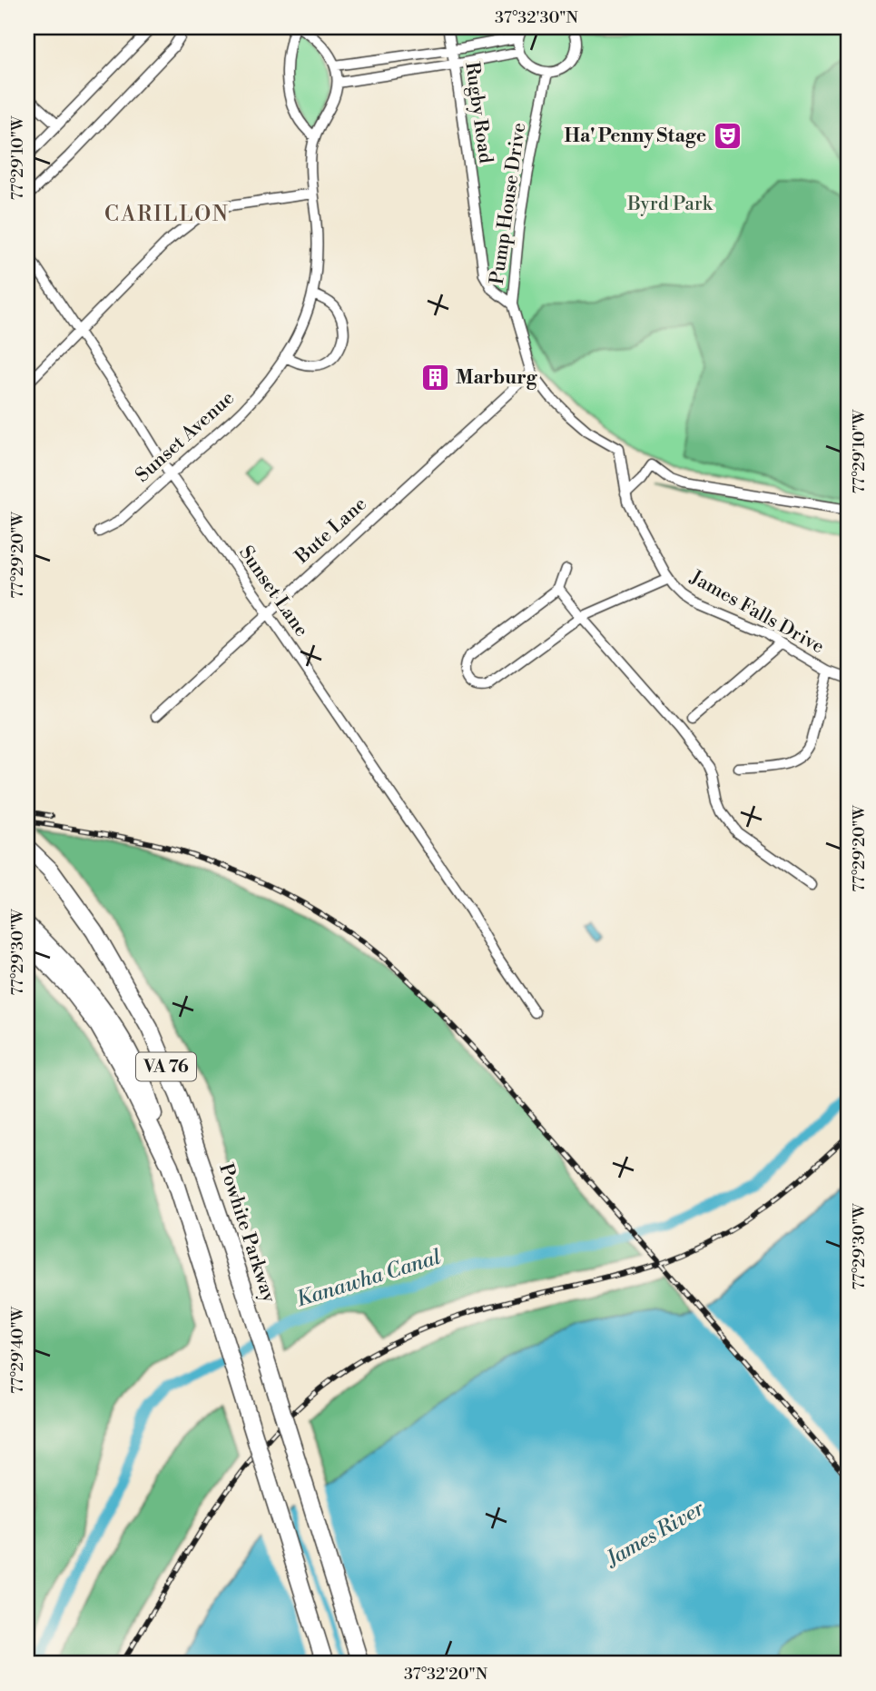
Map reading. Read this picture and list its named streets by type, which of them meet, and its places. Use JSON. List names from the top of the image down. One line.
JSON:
{"streets":{"highway":["VA 76","Powhite Parkway"],"street":["Rugby Road","Pump House Drive","Sunset Avenue","Bute Lane","Sunset Lane","James Falls Drive"]},"crossings":[["Rugby Road","Pump House Drive"],["Pump House Drive","Bute Lane"],["Pump House Drive","James Falls Drive"],["Sunset Avenue","Sunset Lane"],["Bute Lane","Sunset Lane"]],"districts":["CARILLON"],"water":["Kanawha Canal","James River"],"parks":["Byrd Park"],"places":{"theatre":["Ha' Penny Stage"],"building":["Marburg"]},"coordinates":["37°32'30\"N","77°29'10\"W","77°29'20\"W","77°29'30\"W","77°29'40\"W","37°32'20\"N"]}
